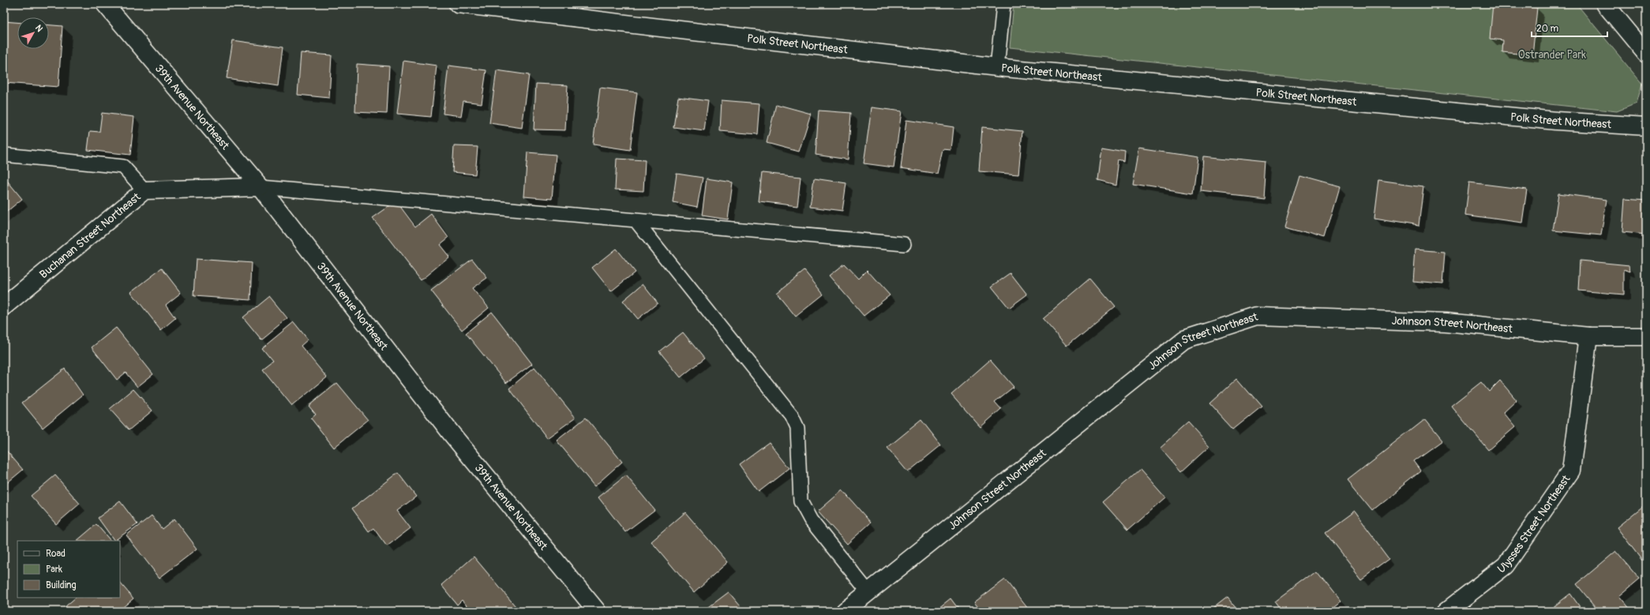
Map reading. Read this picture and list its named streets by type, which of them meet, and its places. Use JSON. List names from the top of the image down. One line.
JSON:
{"streets":{"street":["Polk Street Northeast","39th Avenue Northeast","Buchanan Street Northeast","Johnson Street Northeast","Ulysses Street Northeast"]},"crossings":[["39th Avenue Northeast","Buchanan Street Northeast"],["Johnson Street Northeast","Ulysses Street Northeast"]],"parks":["Ostrander Park"],"legend":["Road","Park","Building"],"scale_bar":"20 m","north":"top right"}
